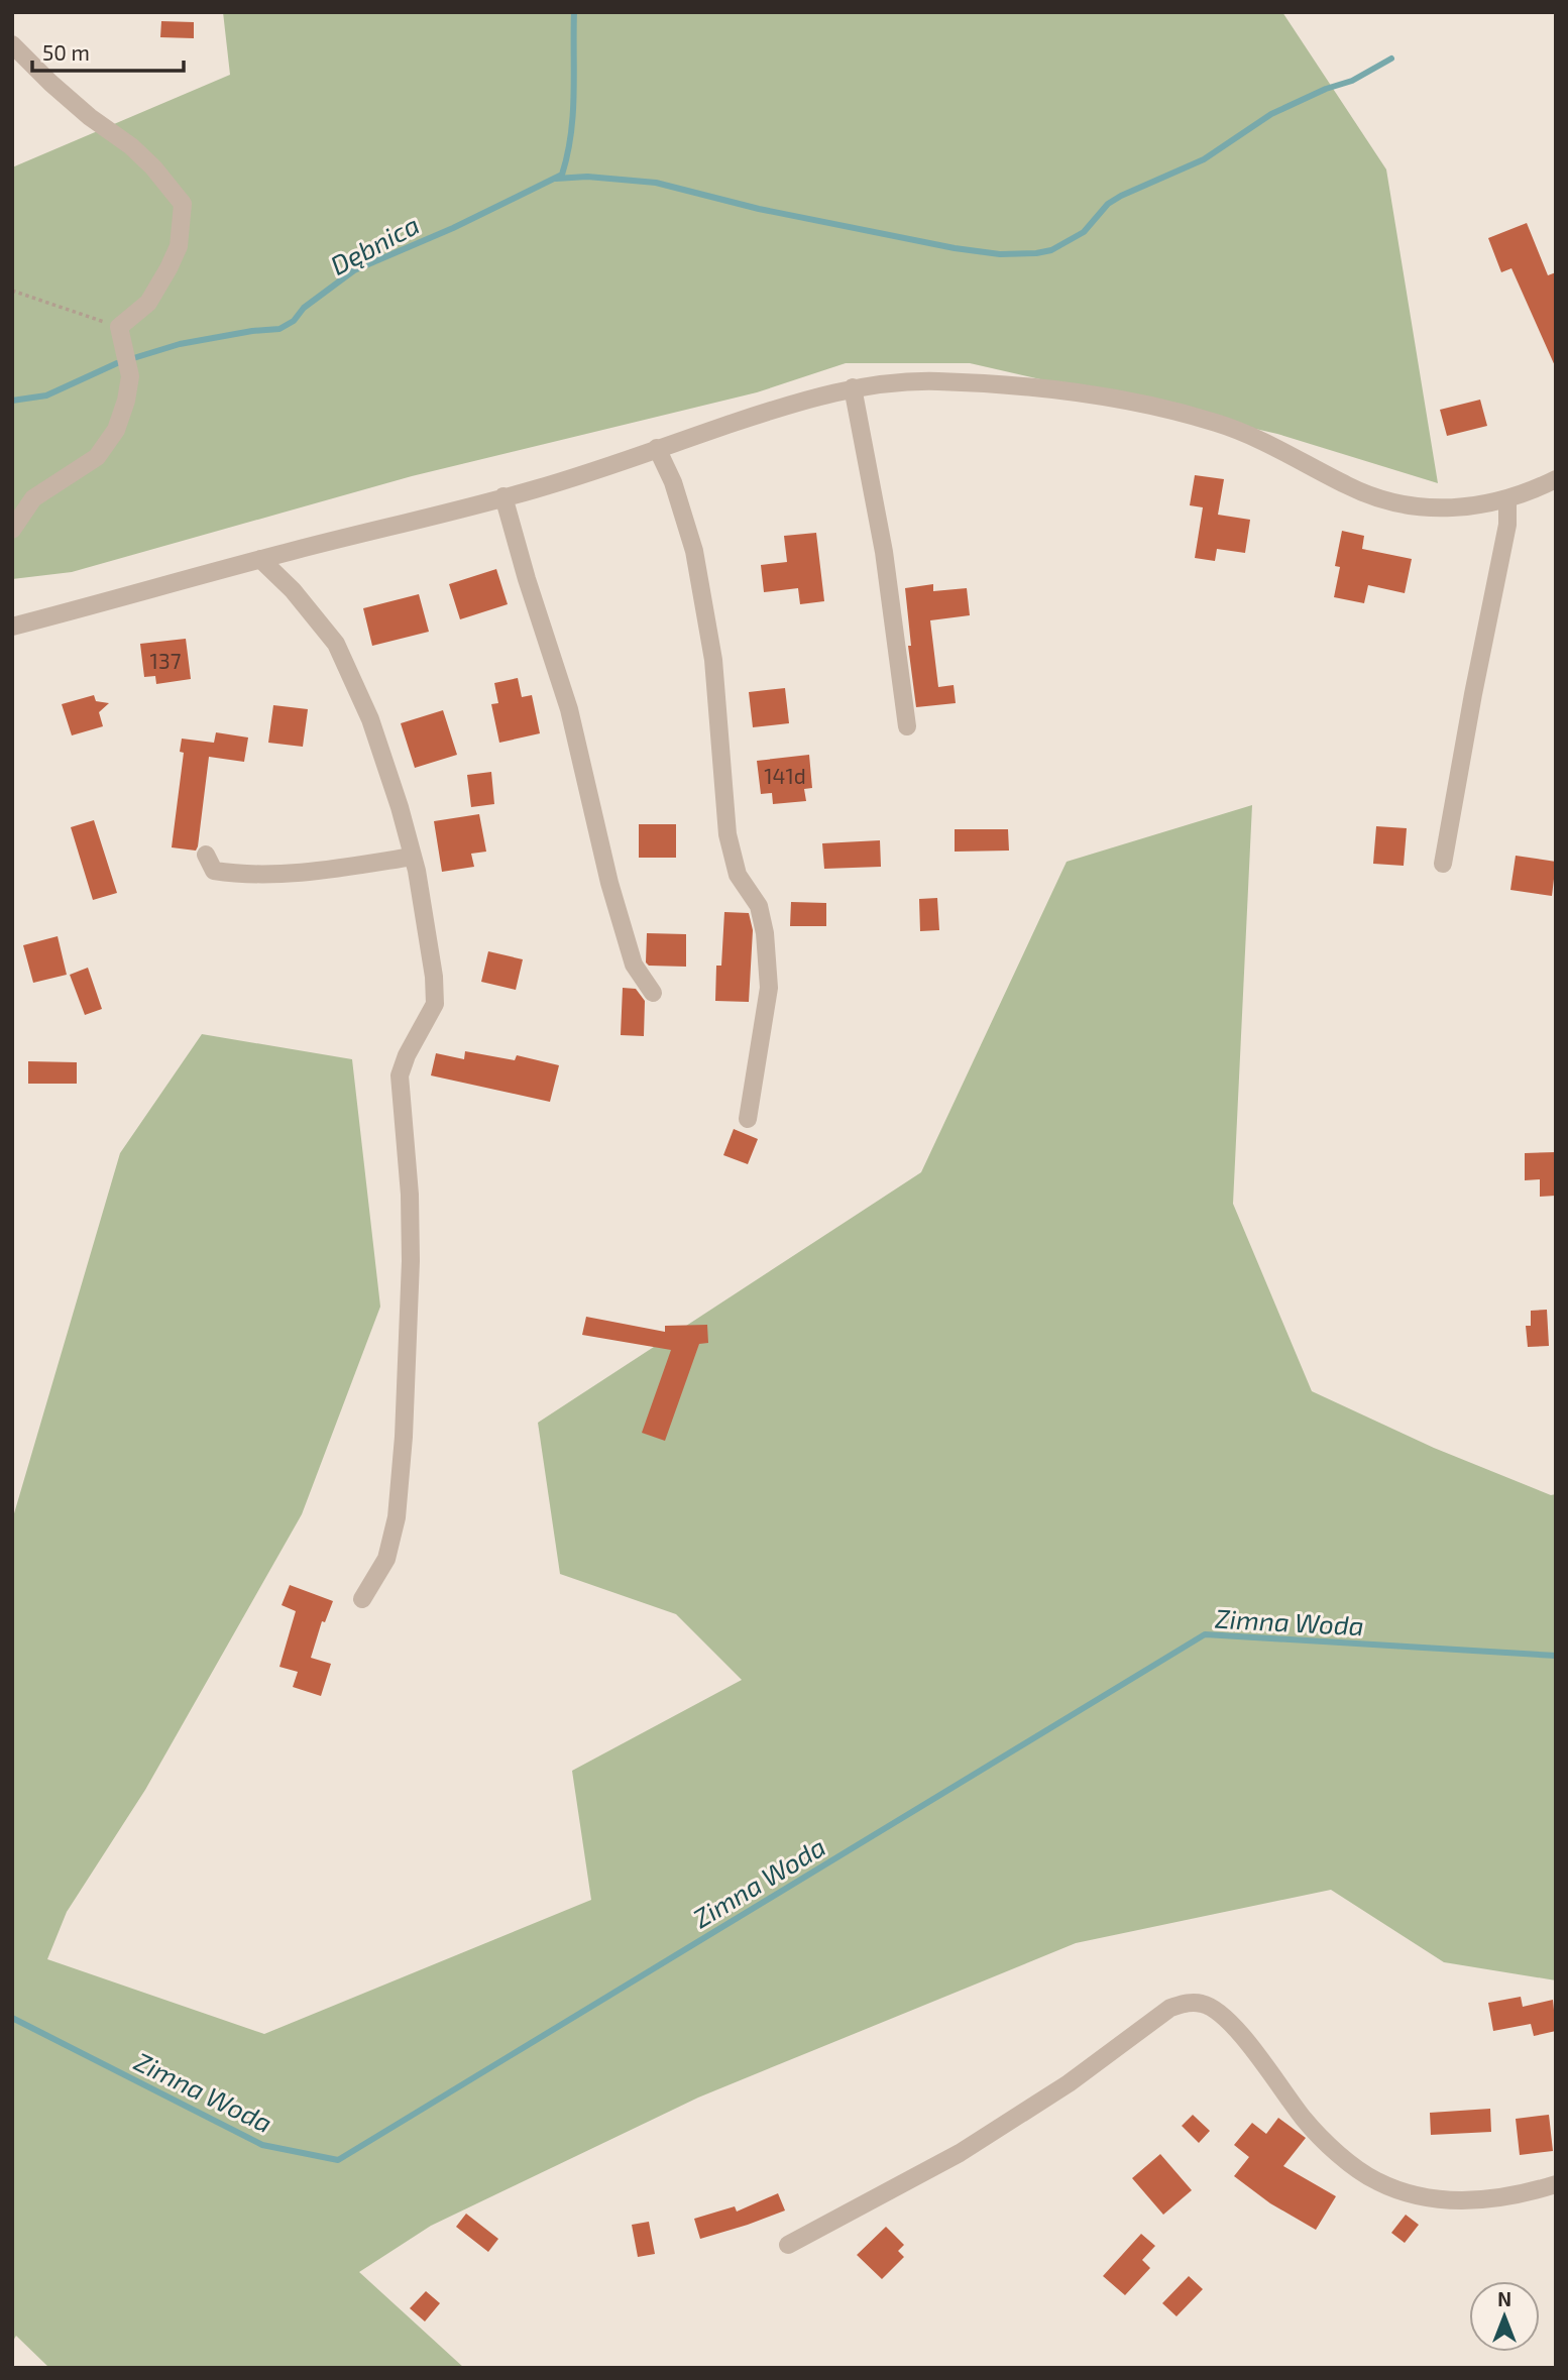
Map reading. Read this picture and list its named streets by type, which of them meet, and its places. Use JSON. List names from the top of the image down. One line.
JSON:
{"water":["Dębnica","Zimna Woda"],"house_numbers":["137","141d"],"scale_bar":"50 m","north":"top"}
